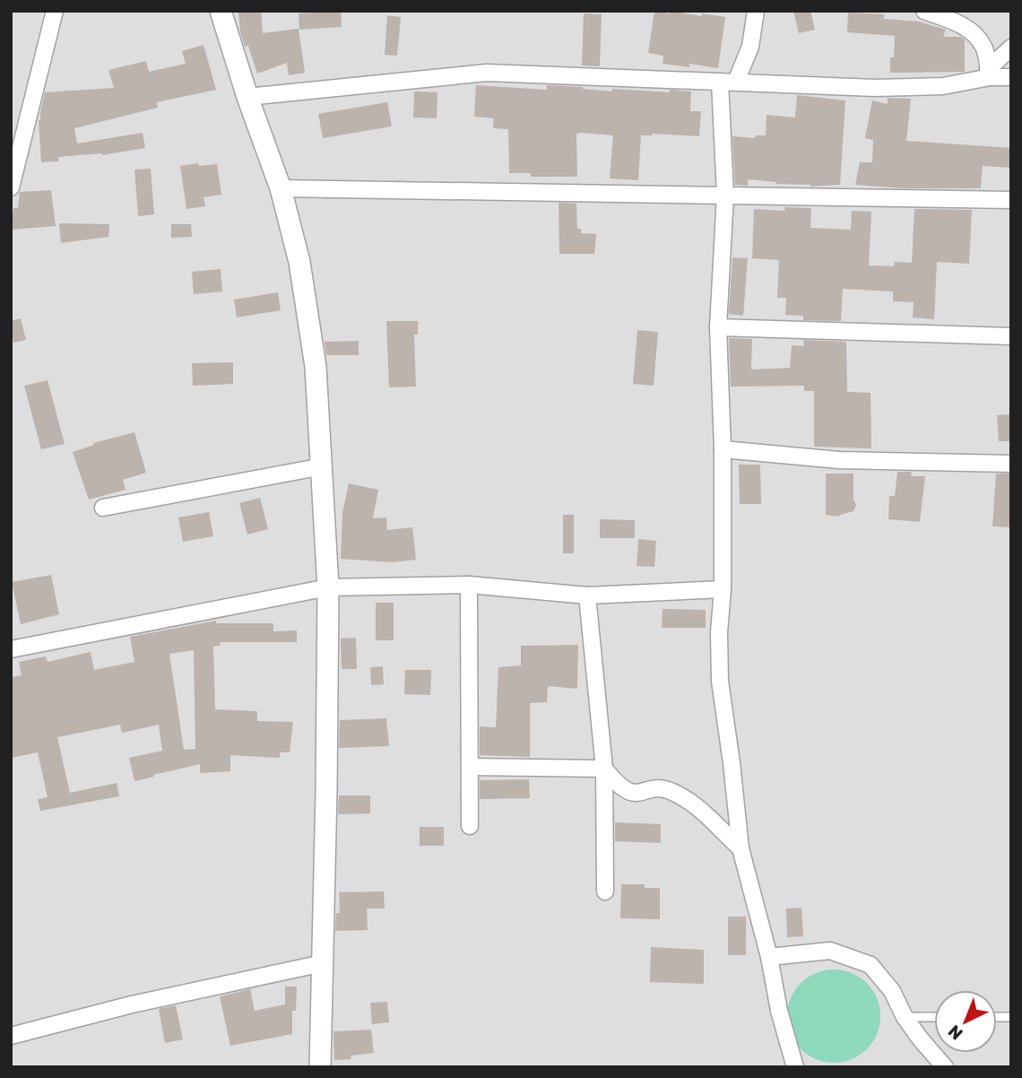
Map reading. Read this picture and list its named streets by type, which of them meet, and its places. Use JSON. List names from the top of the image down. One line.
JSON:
{"north":"bottom left"}
